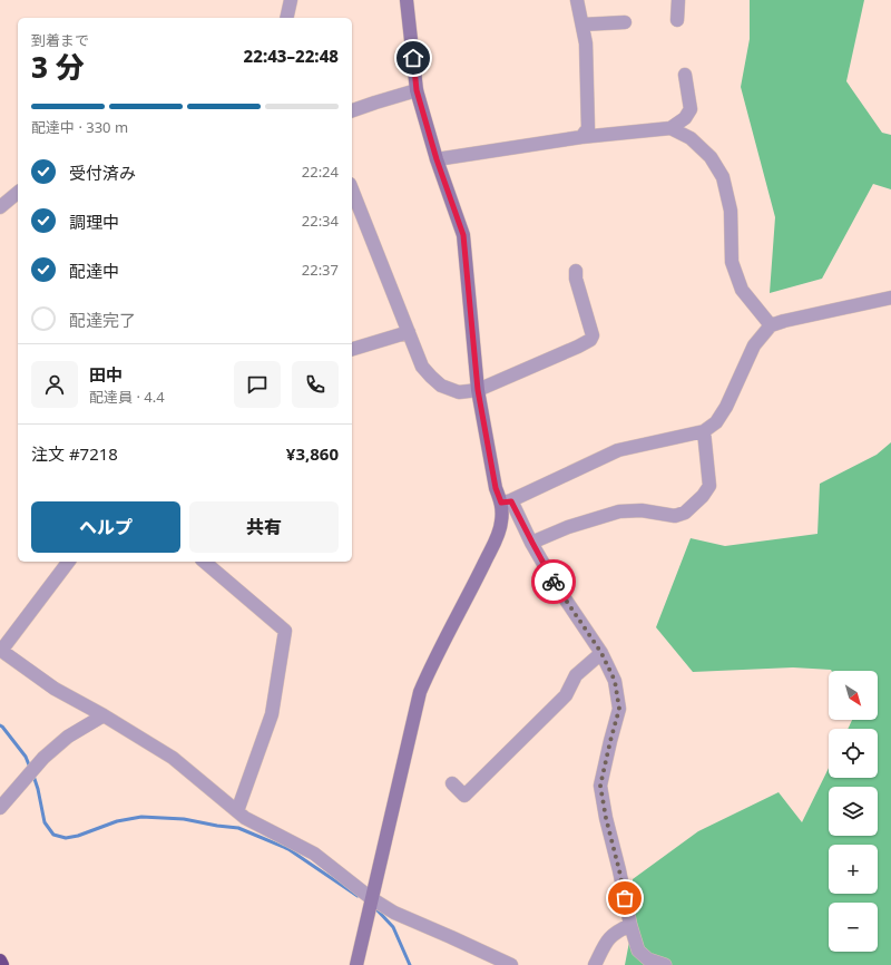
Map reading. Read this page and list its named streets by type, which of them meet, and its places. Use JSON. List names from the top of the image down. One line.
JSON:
{"north":"bottom right","page":{"heading":["3 分","到着まで","22:43–22:48"],"panel":["田中","配達員 · 4.4","注文 #7218","¥3,860"],"bar":"配達中 · 330 m","list":[["受付済み","22:24"],["調理中","22:34"],["配達中","22:37"],"配達完了"],"buttons":["ヘルプ","共有"],"map_buttons":["+","−"]}}
